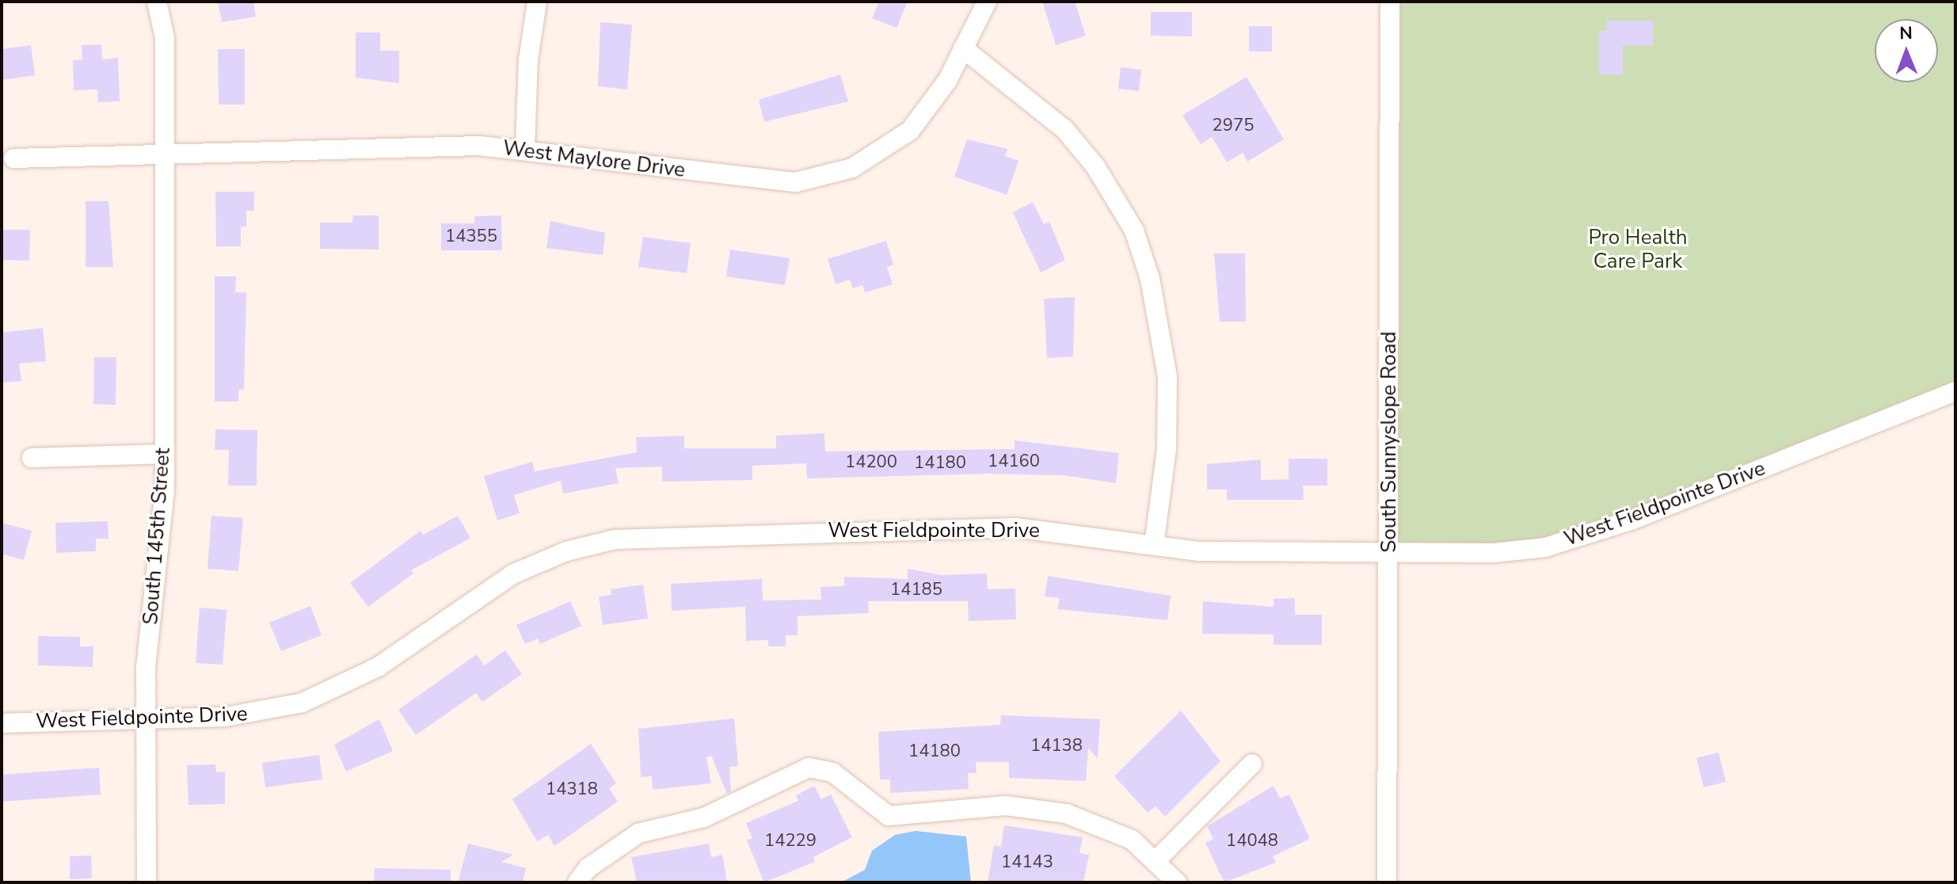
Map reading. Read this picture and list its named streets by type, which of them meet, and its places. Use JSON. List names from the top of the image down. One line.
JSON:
{"streets":{"street":["West Maylore Drive","South Sunnyslope Road","West Fieldpointe Drive","South 145th Street"]},"crossings":[["West Maylore Drive","South 145th Street"],["South Sunnyslope Road","West Fieldpointe Drive"],["West Fieldpointe Drive","South 145th Street"]],"parks":["Pro Health Care Park"],"house_numbers":["2975","14355","14160","14200","14180","14185","14138","14180","14318","14229","14048","14143"],"north":"top"}
